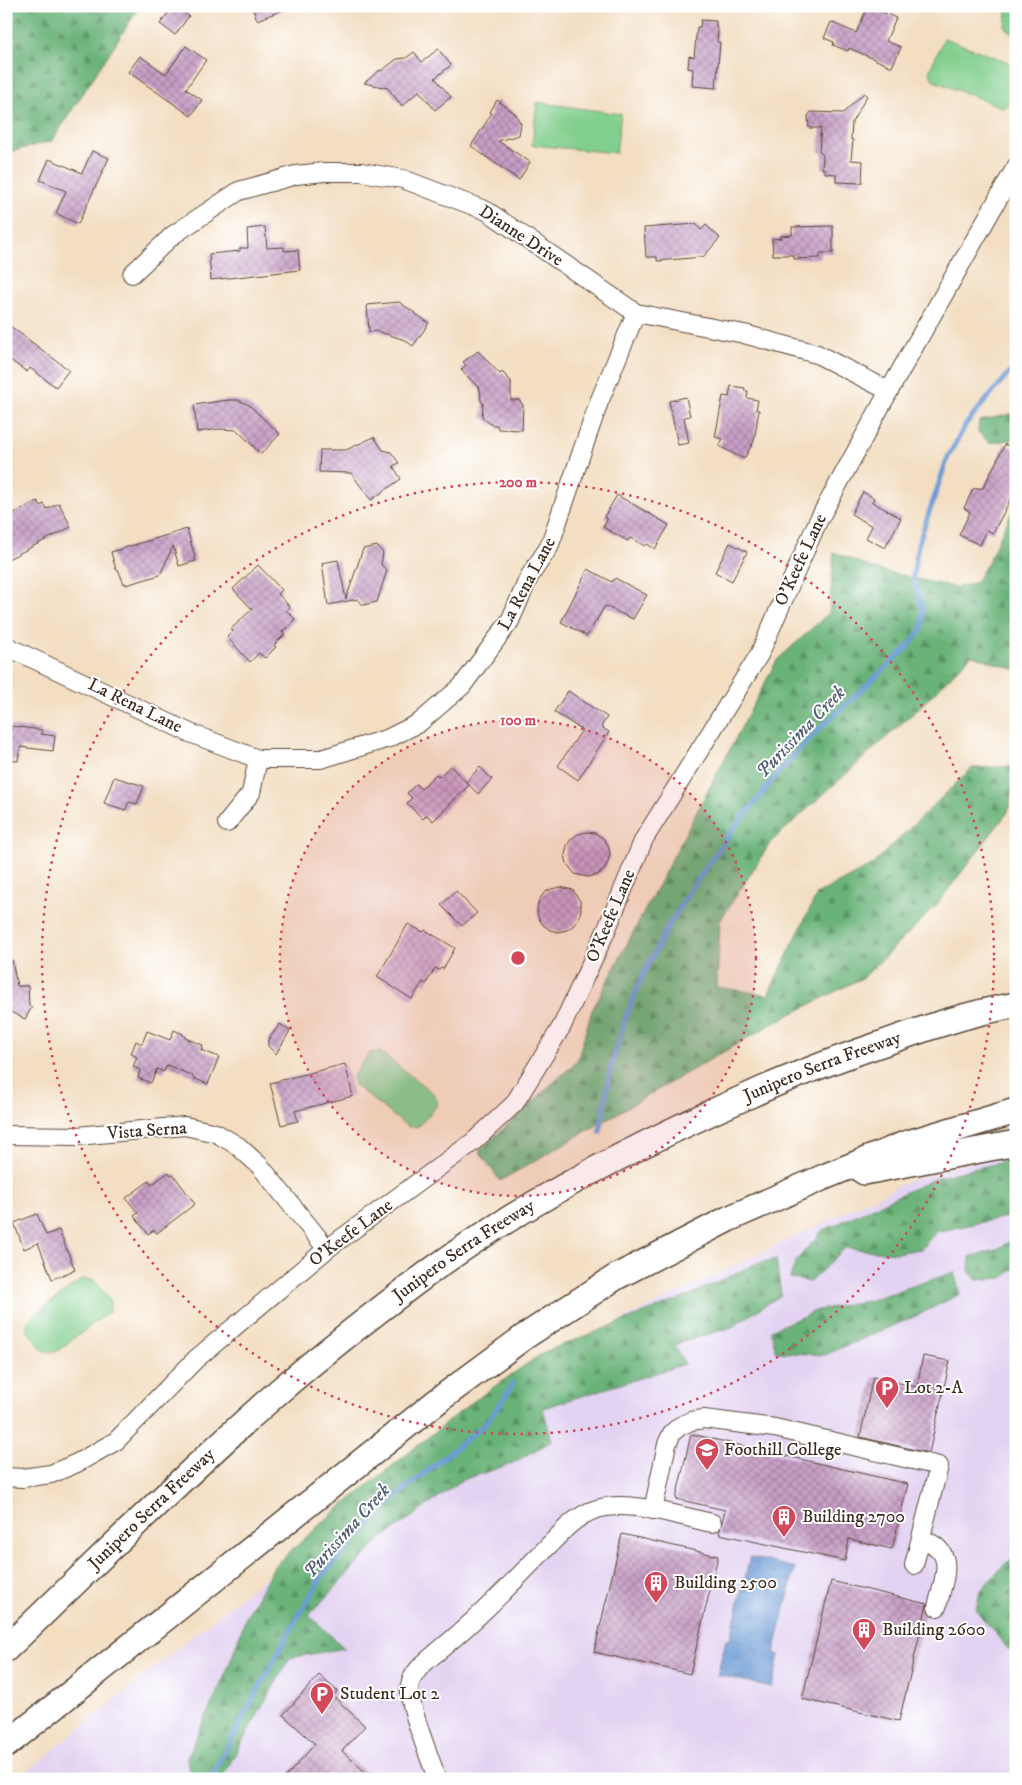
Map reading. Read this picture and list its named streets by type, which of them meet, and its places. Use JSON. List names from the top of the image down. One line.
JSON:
{"streets":{"highway":["Junipero Serra Freeway"],"street":["Dianne Drive","O'Keefe Lane","La Rena Lane","Vista Serna"]},"crossings":[["Dianne Drive","O'Keefe Lane"],["Dianne Drive","La Rena Lane"],["O'Keefe Lane","Vista Serna"]],"water":["Purissima Creek"],"places":{"parking":["Lot 2-A","Student Lot 2"],"school or university":["Foothill College"],"building":["Building 2700","Building 2500","Building 2600"]},"rings":["200 m","100 m"]}
